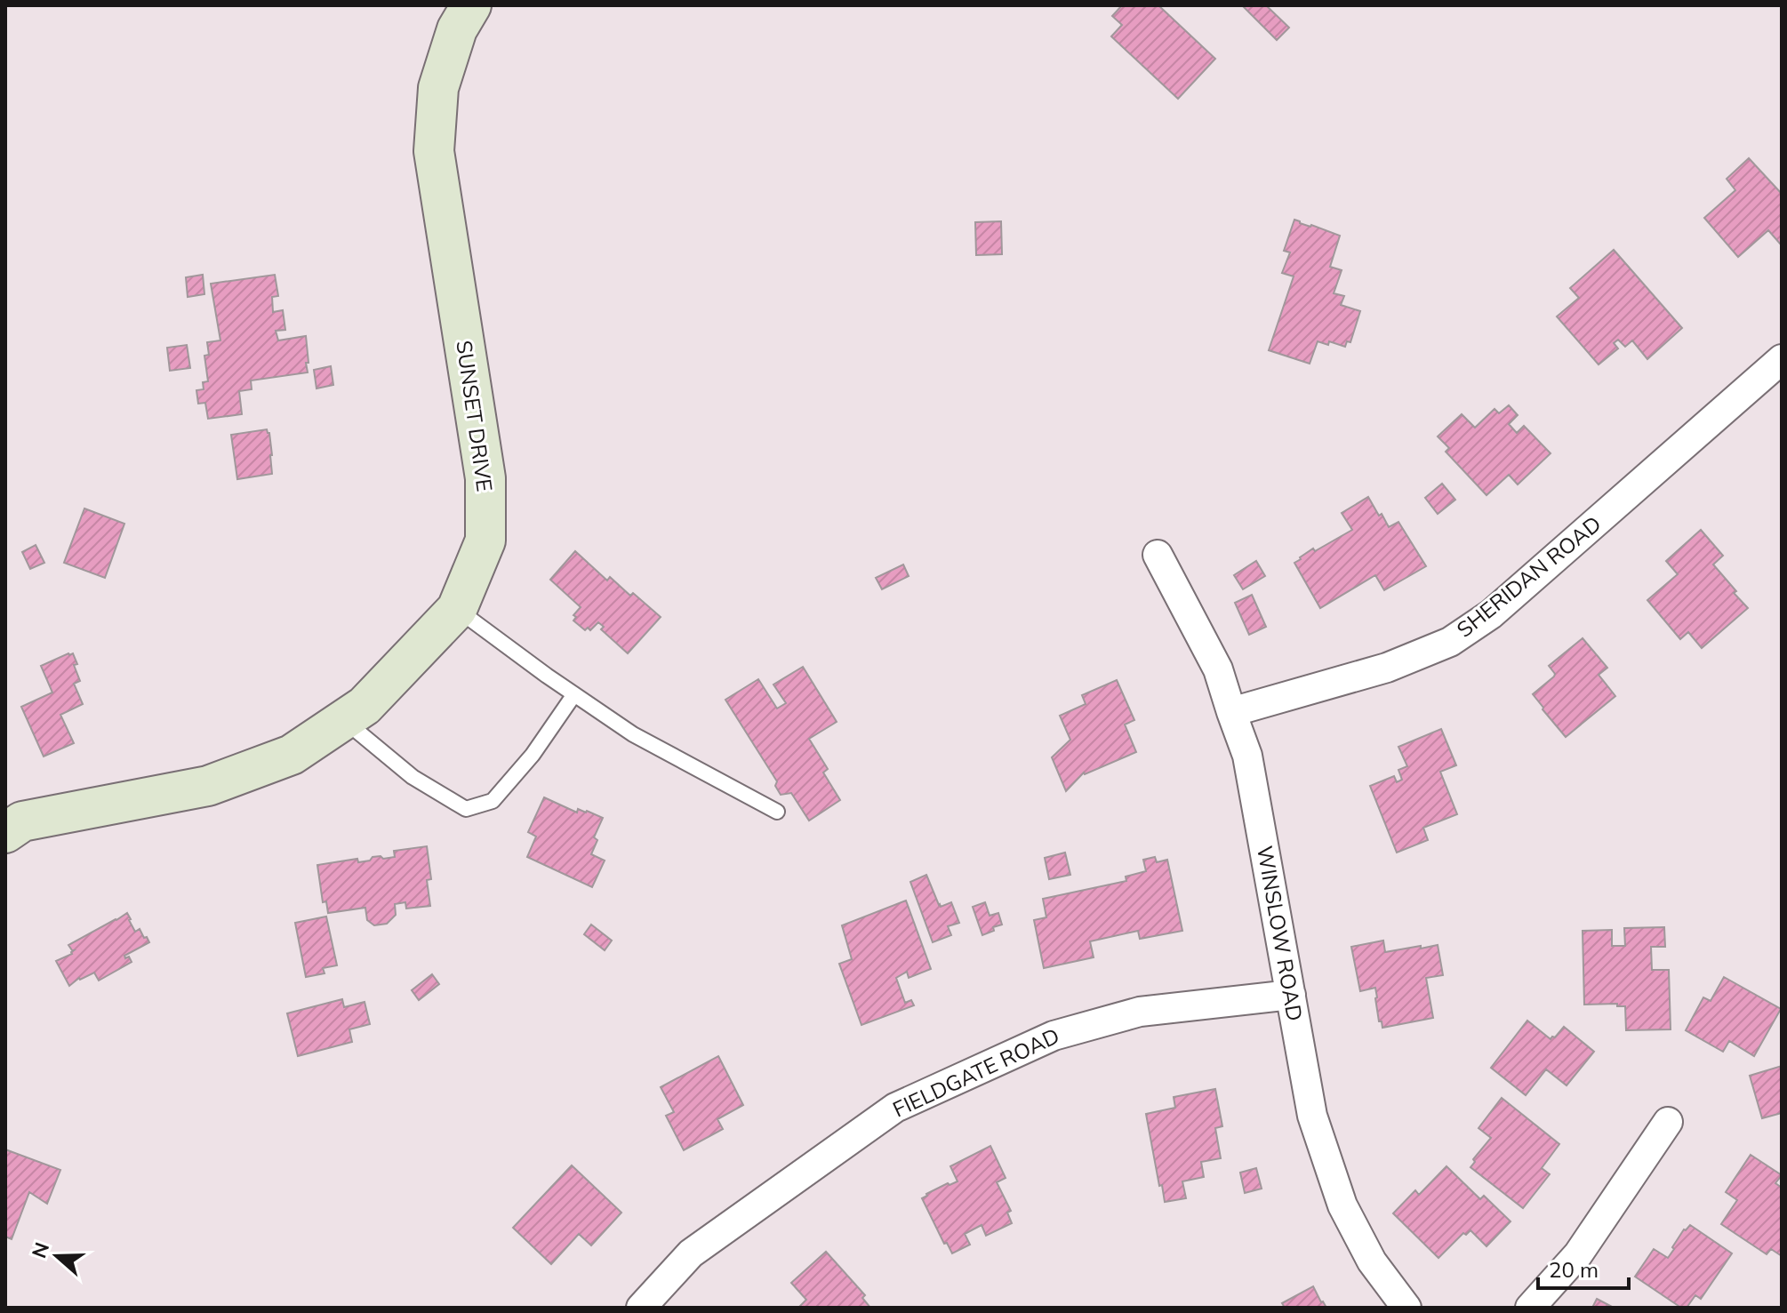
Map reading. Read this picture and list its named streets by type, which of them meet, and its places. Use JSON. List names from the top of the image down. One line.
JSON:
{"streets":{"main road":["SUNSET DRIVE"],"street":["SHERIDAN ROAD","WINSLOW ROAD","FIELDGATE ROAD"]},"crossings":[["SHERIDAN ROAD","WINSLOW ROAD"],["WINSLOW ROAD","FIELDGATE ROAD"]],"scale_bar":"20 m","north":"left"}
